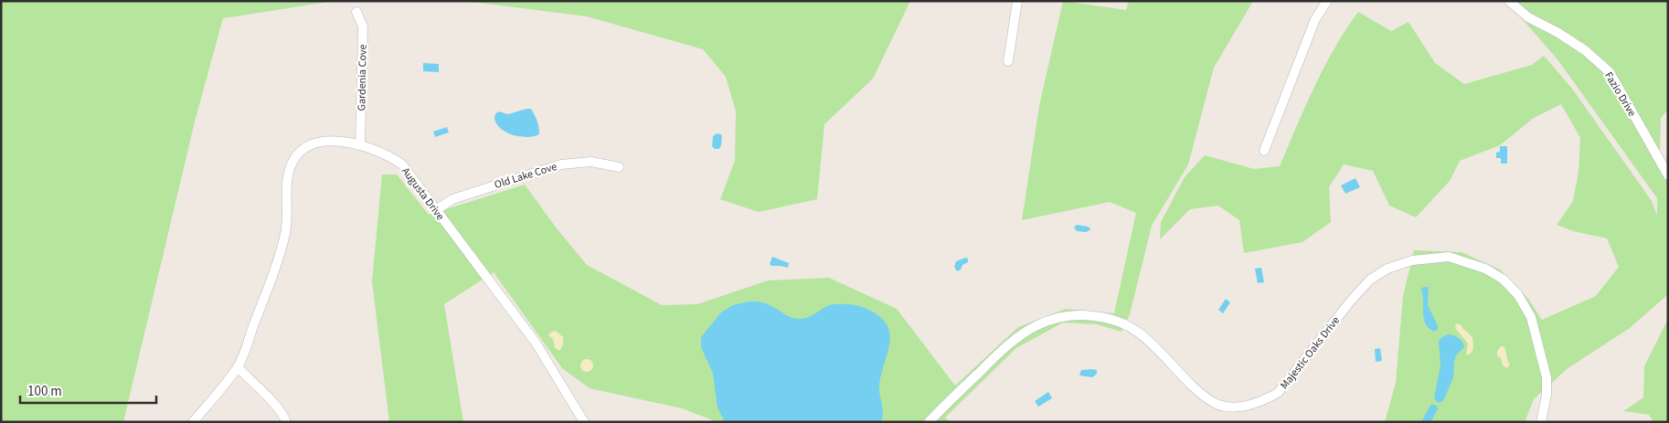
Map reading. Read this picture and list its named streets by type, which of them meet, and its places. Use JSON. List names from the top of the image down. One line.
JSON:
{"streets":{"street":["Gardenia Cove","Fazio Drive","Old Lake Cove","Augusta Drive","Majestic Oaks Drive"]},"crossings":[["Gardenia Cove","Augusta Drive"],["Old Lake Cove","Augusta Drive"]],"scale_bar":"100 m"}
